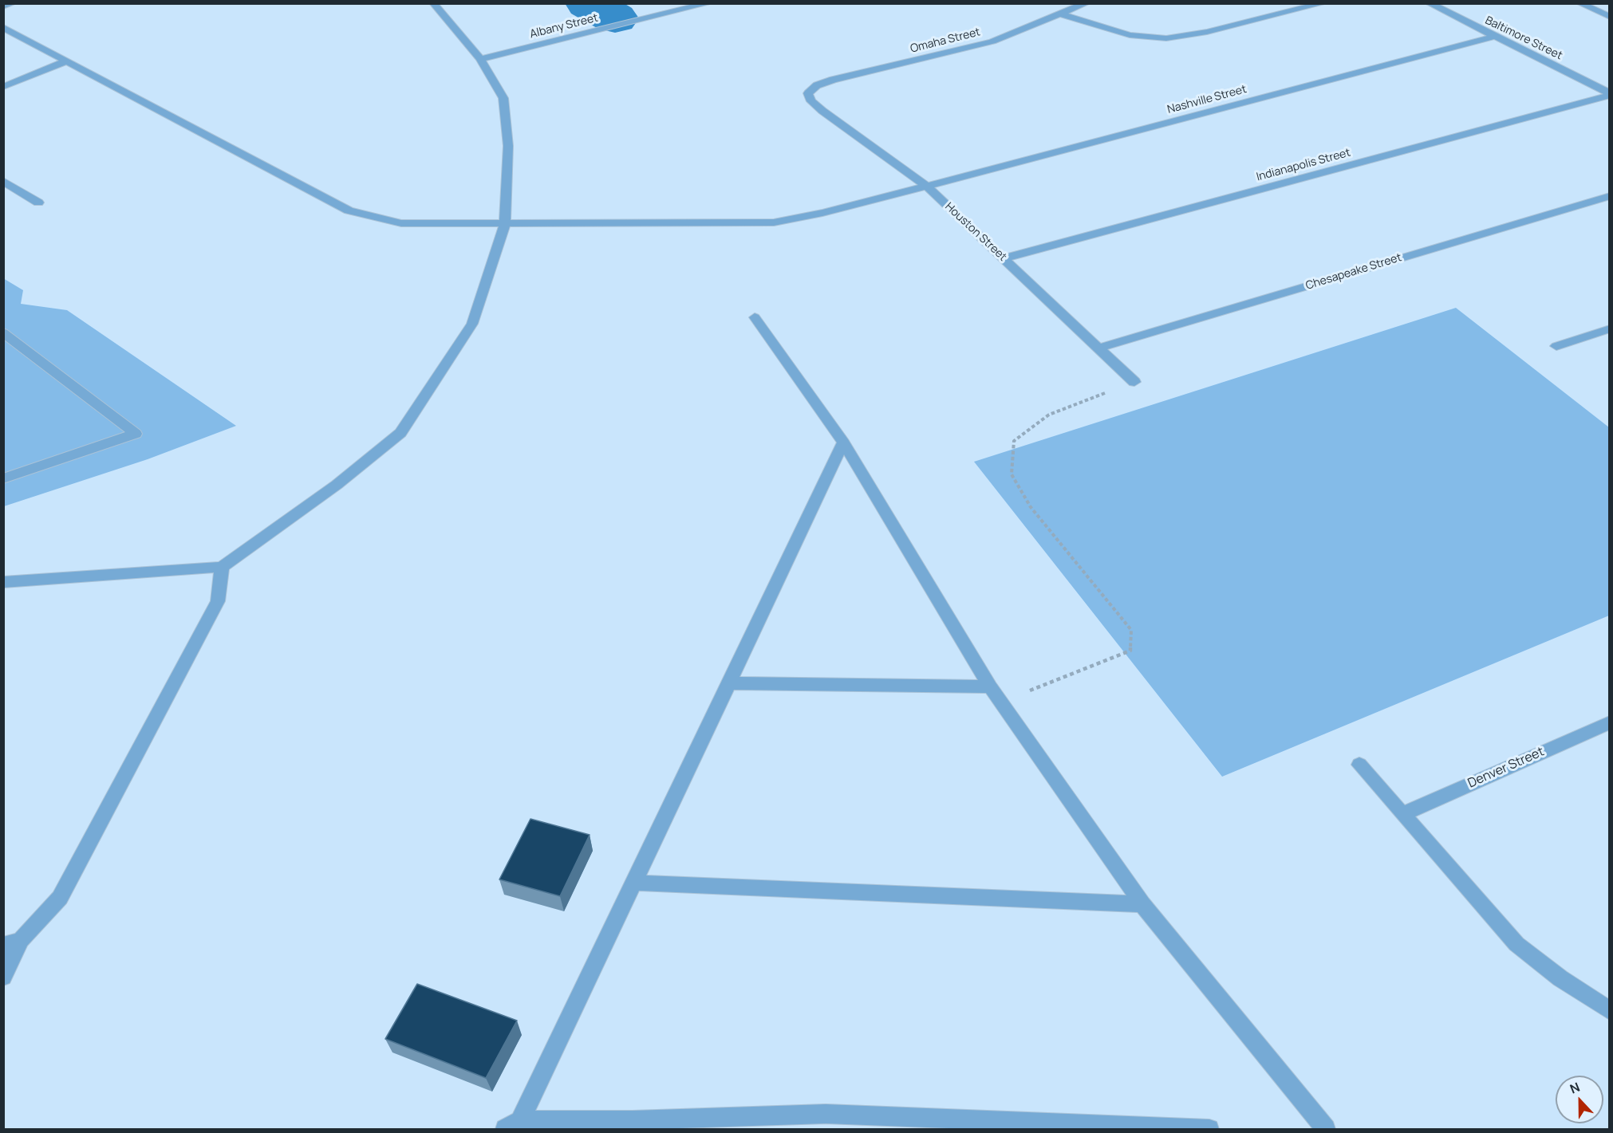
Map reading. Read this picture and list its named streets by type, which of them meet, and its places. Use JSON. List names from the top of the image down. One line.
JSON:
{"streets":{"street":["Albany Street","Baltimore Street","Omaha Street","Nashville Street","Indianapolis Street","Houston Street","Chesapeake Street","Denver Street"]},"crossings":[["Baltimore Street","Nashville Street"],["Baltimore Street","Indianapolis Street"],["Omaha Street","Houston Street"],["Nashville Street","Houston Street"],["Indianapolis Street","Houston Street"],["Houston Street","Chesapeake Street"]],"north":"top"}
